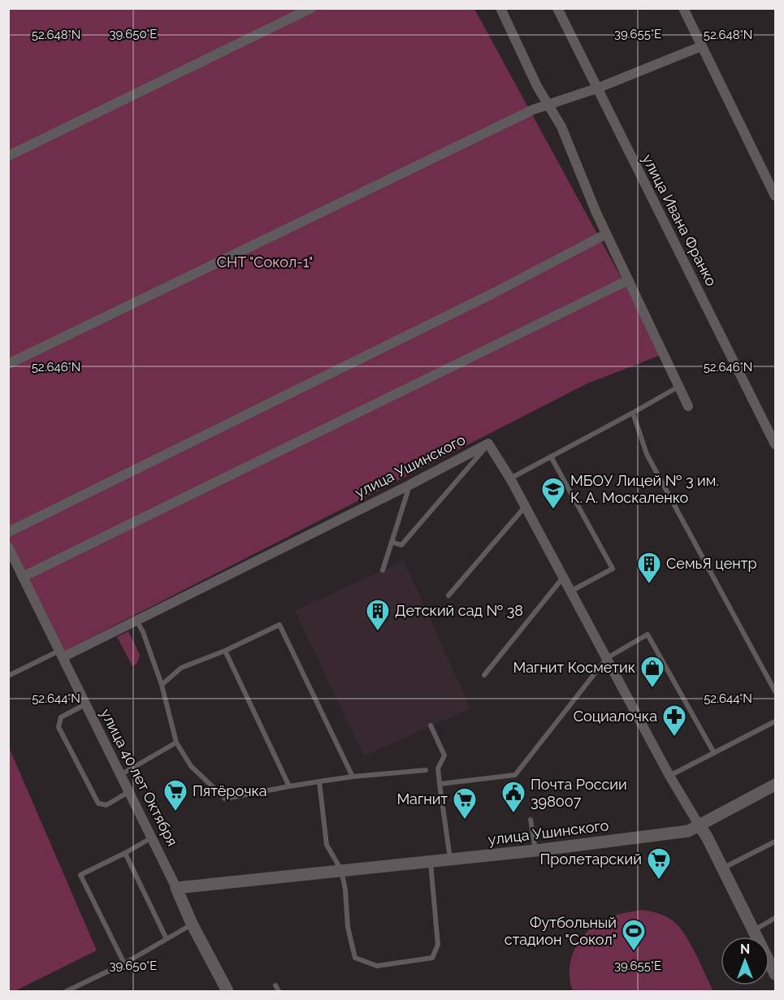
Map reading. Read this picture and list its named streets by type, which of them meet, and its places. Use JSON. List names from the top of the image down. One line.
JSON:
{"streets":{"street":["улица Ивана Франко","улица Ушинского","улица 40 лет Октября"]},"crossings":[["улица Ушинского","улица 40 лет Октября"]],"parks":["СНТ \"Сокол-1\""],"places":{"school or university":["МБОУ Лицей № 3 им. К. А. Москаленко"],"building":["СемьЯ центр","Детский сад № 38"],"shop":["Магнит Косметик"],"pharmacy":["Социалочка"],"supermarket":["Пятёрочка","Магнит","Пролетарский"],"public building":["Почта России 398007"],"sports":["Футбольный стадион \"Сокол\""]},"north":"top","coordinates":["39.650°E","39.655°E","52.648°N","52.646°N","52.644°N"]}
